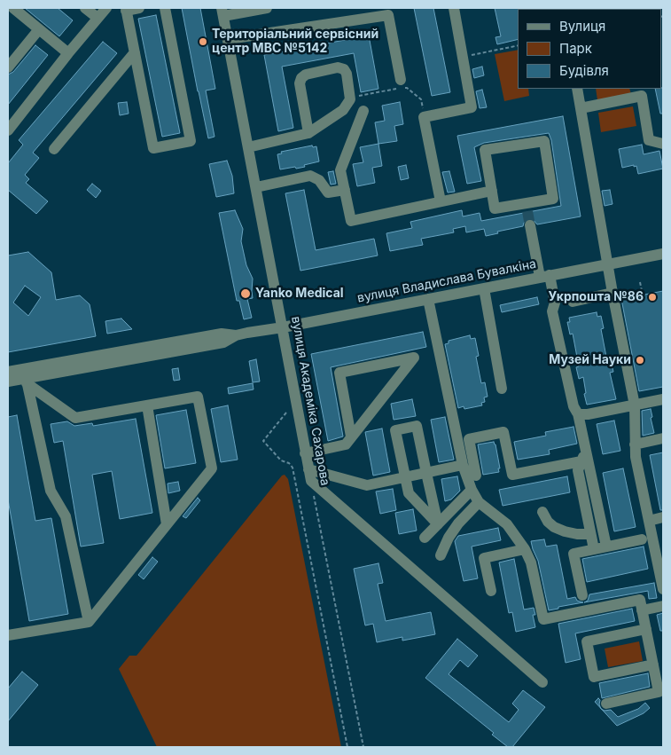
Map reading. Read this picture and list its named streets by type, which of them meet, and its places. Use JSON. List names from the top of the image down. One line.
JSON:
{"streets":{"street":["вулиця Владислава Бувалкіна","вулиця Академіка Сахарова"]},"crossings":[["вулиця Владислава Бувалкіна","вулиця Академіка Сахарова"]],"places":["Територіальний сервісний центр МВС №5142","Yanko Medical","Укрпошта №86","Музей Науки"],"legend":["Вулиця","Парк","Будівля"]}
